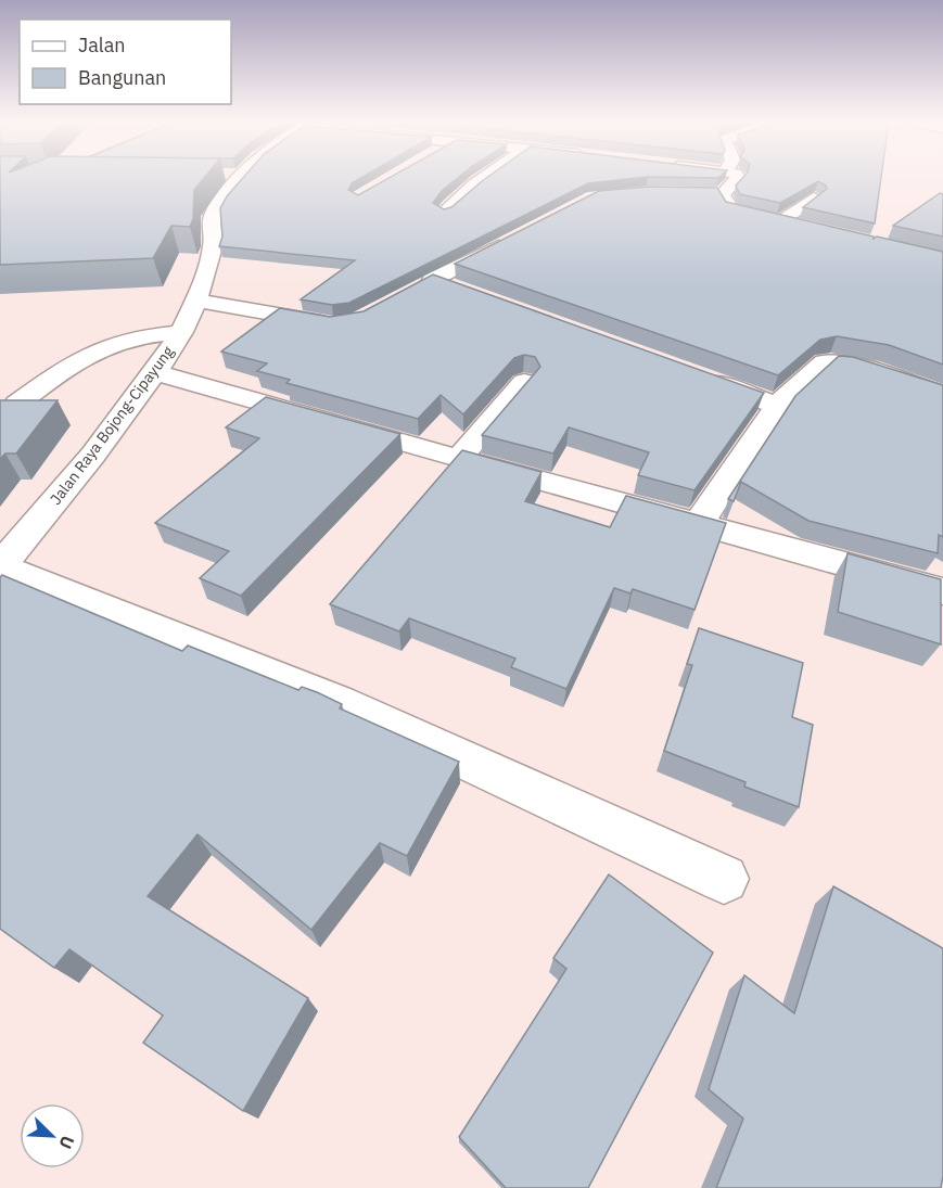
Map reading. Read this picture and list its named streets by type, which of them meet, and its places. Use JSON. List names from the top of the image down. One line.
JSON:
{"streets":{"street":["Jalan Raya Bojong-Cipayung"]},"legend":["Jalan","Bangunan"],"north":"bottom right"}
